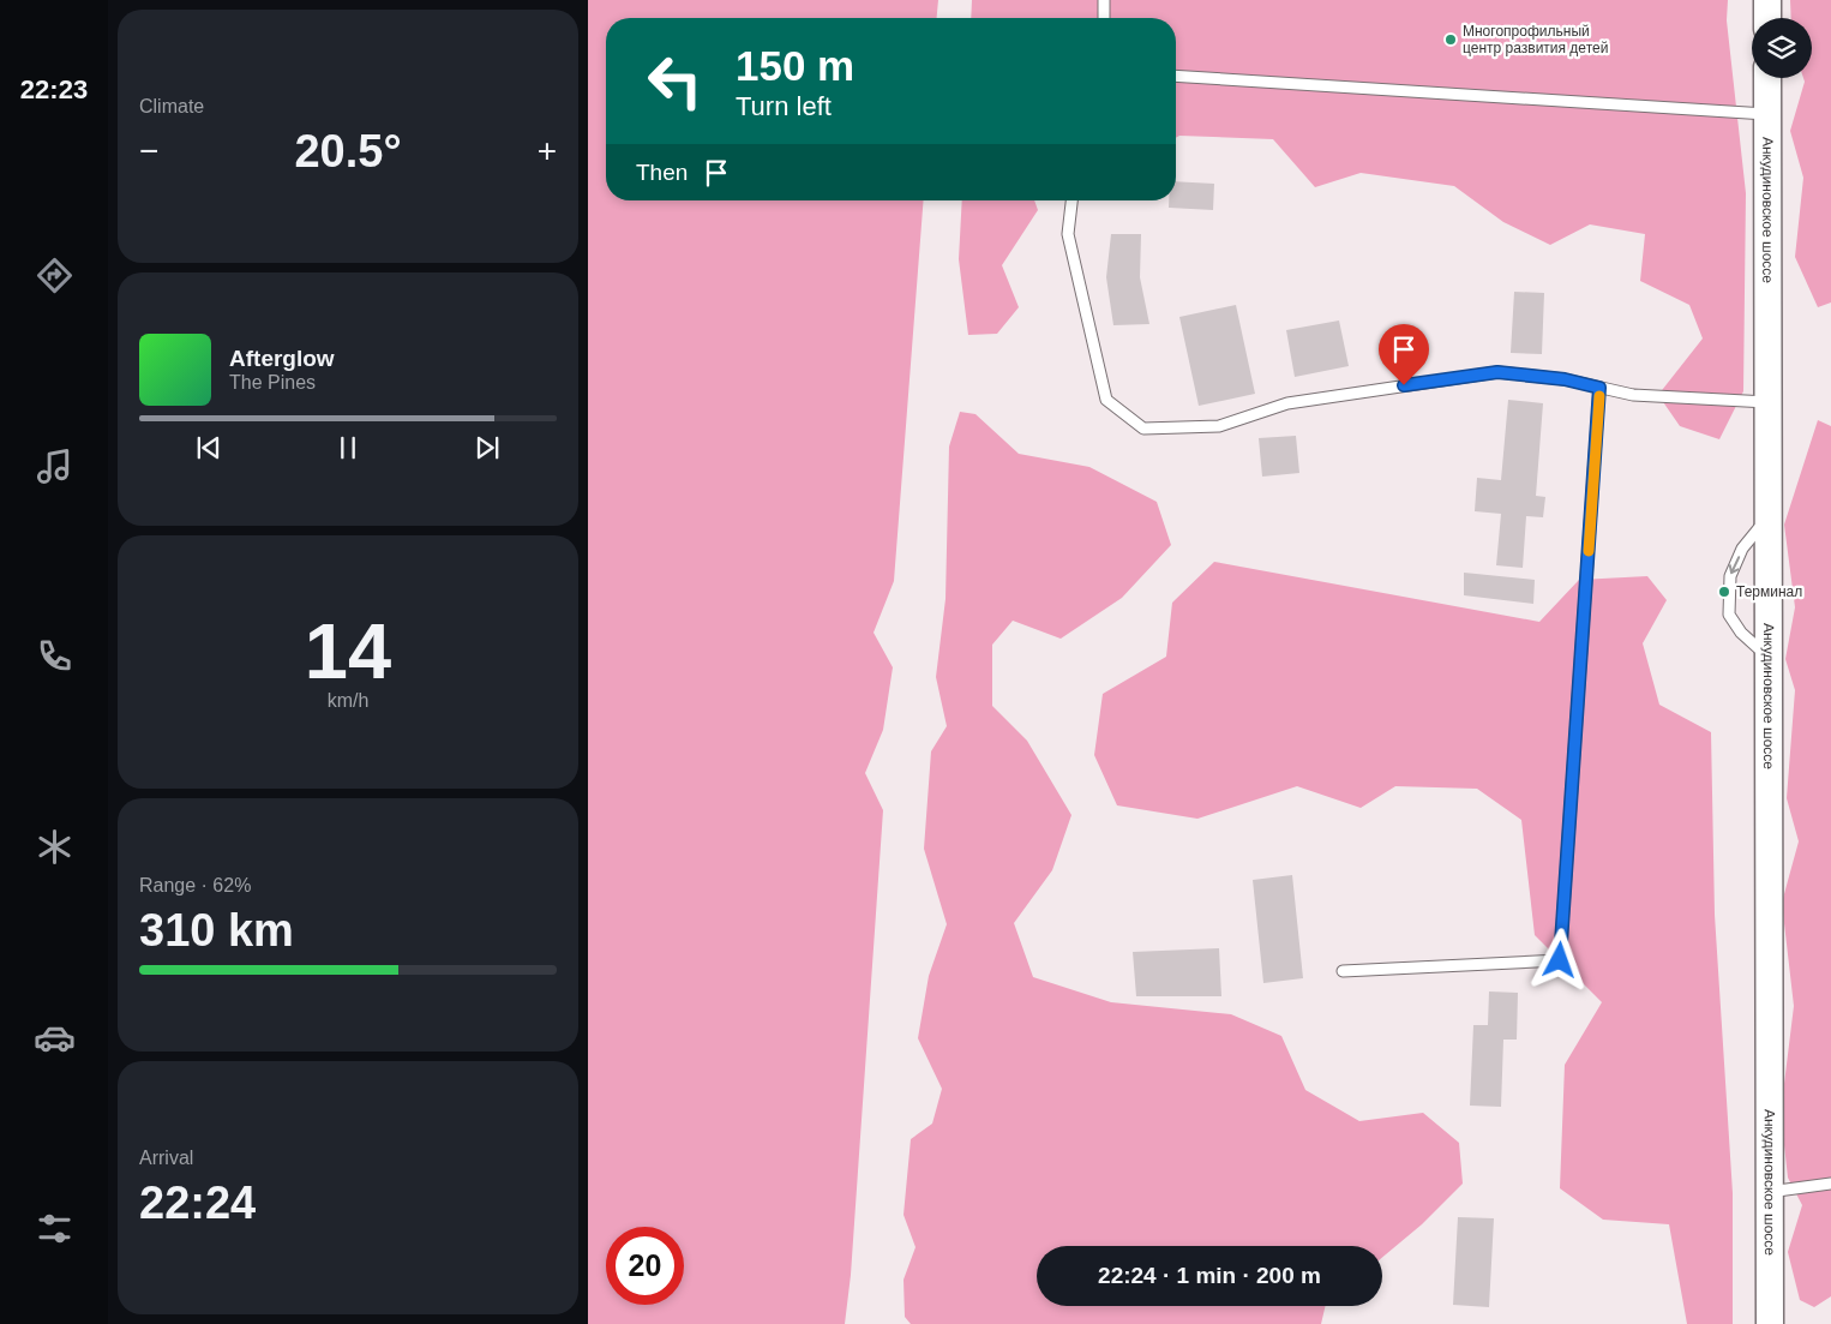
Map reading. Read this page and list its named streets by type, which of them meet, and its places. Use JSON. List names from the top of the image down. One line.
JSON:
{"streets":{"street":["Анкудиновское шоссе"]},"places":["Многопрофильный центр развития детей","Терминал"],"page":{"tabs":"22:23","tile":["Climate",["14","km/h"],["Range · 62%","310 km"],["Arrival","22:24"]],"turn":["150 m","Turn left"],"heat":["−","20.5°","+"],"then":"Then","song":["Afterglow","The Pines"],"limit":"20","trip":"22:24 · 1 min · 200 m"}}
